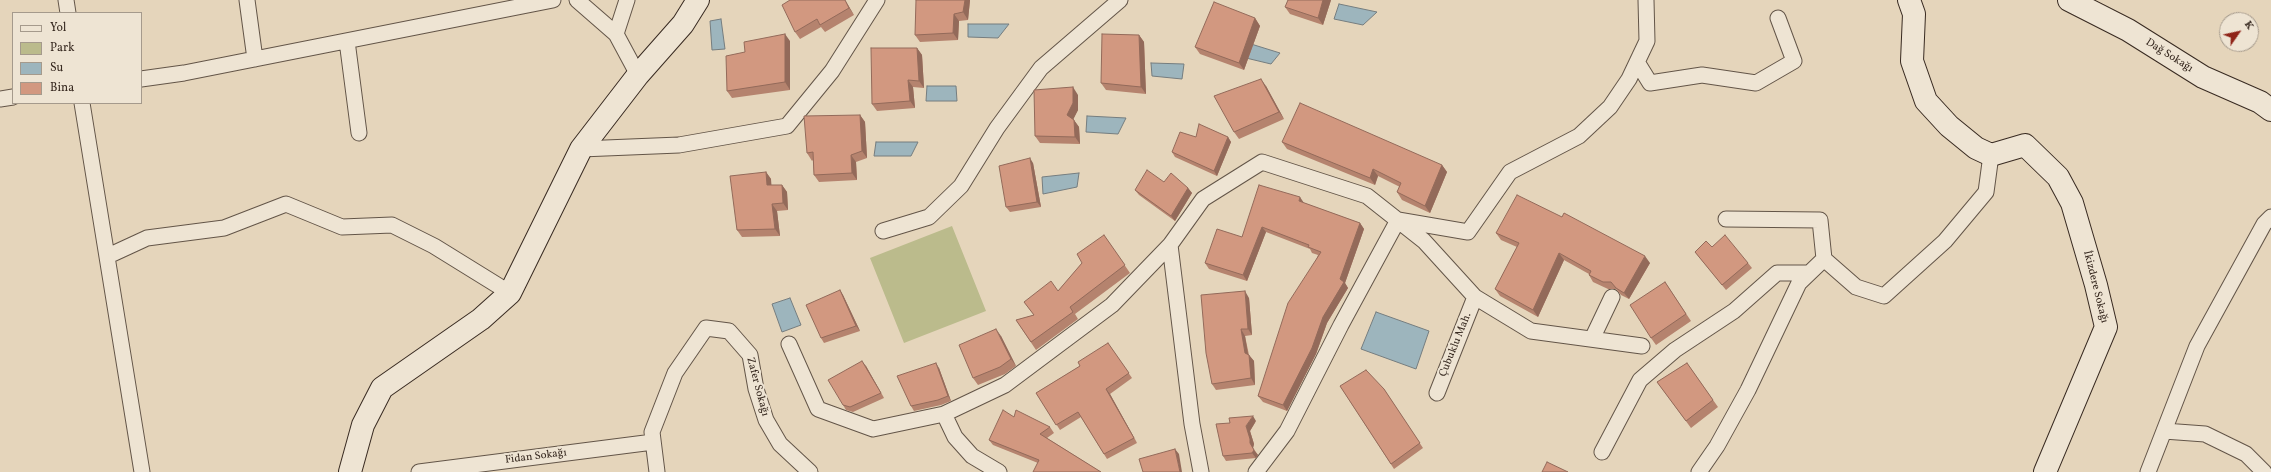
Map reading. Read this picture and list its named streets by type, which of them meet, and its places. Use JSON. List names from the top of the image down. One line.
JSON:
{"streets":{"street":["Dağ Sokağı","İkizdere Sokağı","Çubuklu Mah.","Zafer Sokağı","Fidan Sokağı"]},"crossings":[["Zafer Sokağı","Fidan Sokağı"]],"legend":["Yol","Park","Su","Bina"],"north":"top right"}
